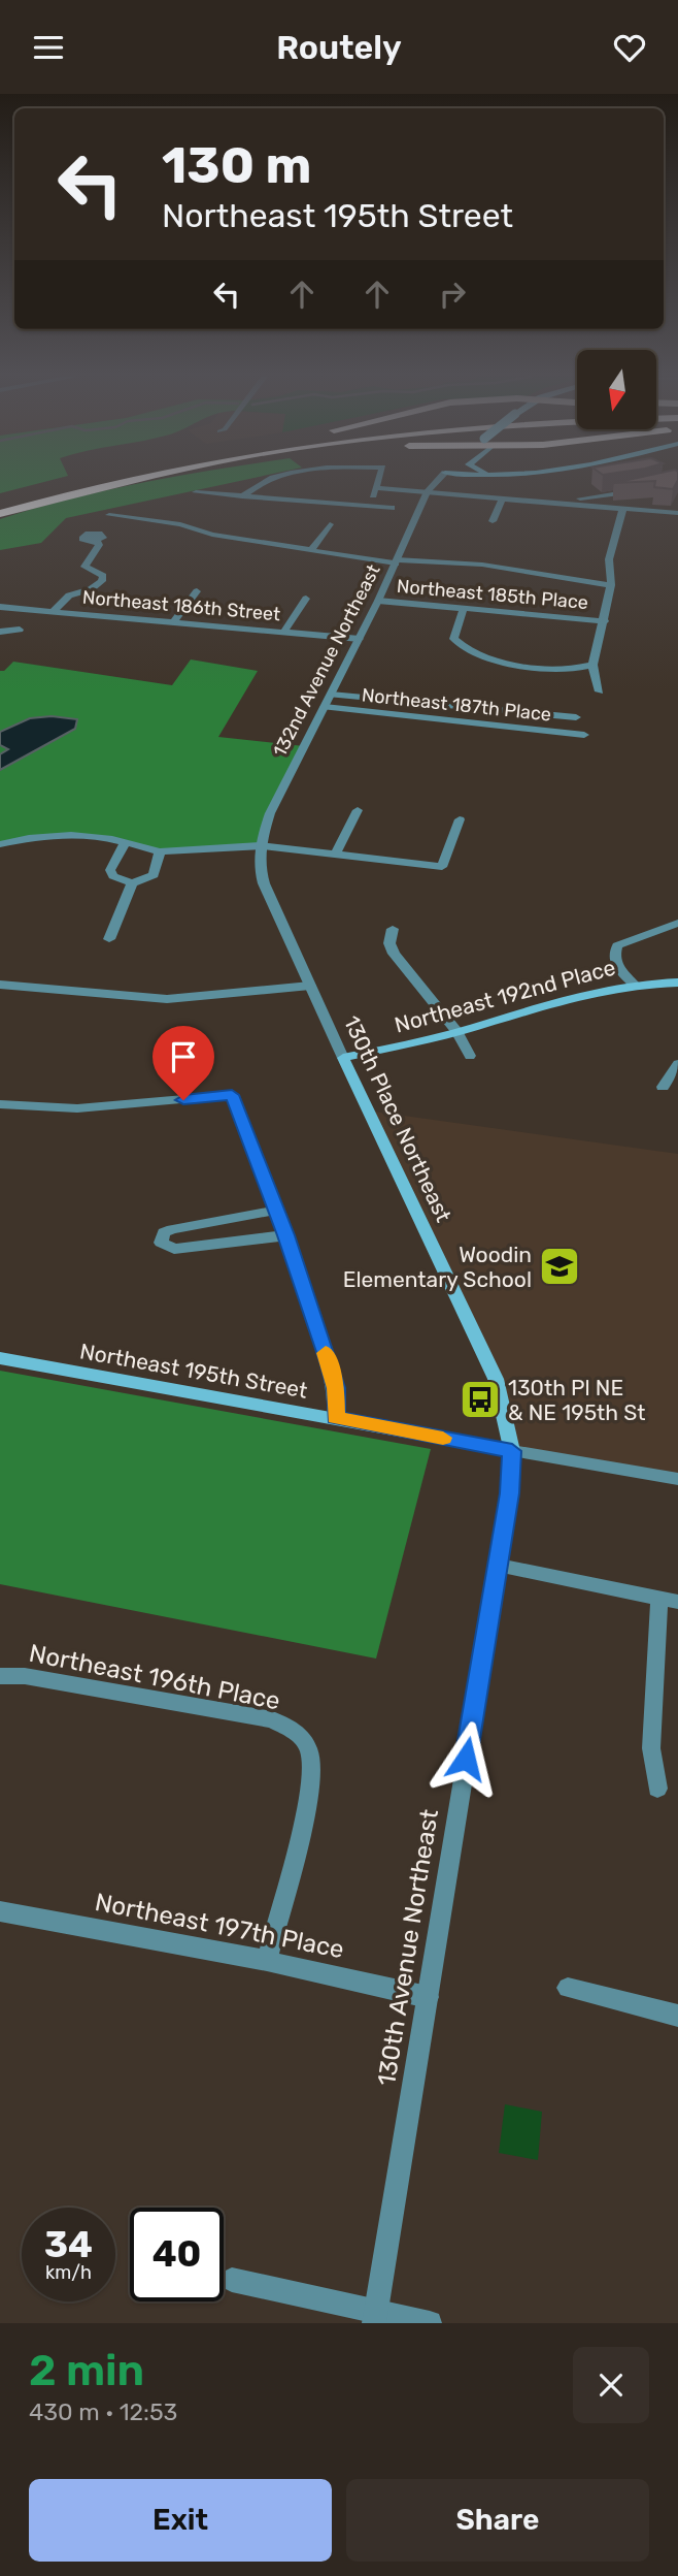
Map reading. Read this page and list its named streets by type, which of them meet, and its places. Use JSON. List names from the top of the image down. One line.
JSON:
{"streets":{"main road":["Northeast 192nd Place","130th Place Northeast","Northeast 195th Street"],"street":["Northeast 185th Place","Northeast 186th Street","132nd Avenue Northeast","Northeast 187th Place","Northeast 196th Place","Northeast 197th Place","130th Avenue Northeast"]},"crossings":[["Northeast 185th Place","132nd Avenue Northeast"],["Northeast 186th Street","132nd Avenue Northeast"],["132nd Avenue Northeast","Northeast 187th Place"],["132nd Avenue Northeast","130th Place Northeast"],["Northeast 192nd Place","130th Place Northeast"],["130th Place Northeast","Northeast 195th Street"],["130th Place Northeast","130th Avenue Northeast"],["Northeast 195th Street","130th Avenue Northeast"],["Northeast 196th Place","Northeast 197th Place"],["Northeast 197th Place","130th Avenue Northeast"]],"places":{"school or university":["Woodin Elementary School"],"bus stop":["130th Pl NE & NE 195th St"]},"north":"bottom","page":{"header":"Routely","turn":["130 m","Northeast 195th Street"],"speed":"34 km/h","limit":"40","heading":["2 min","430 m · 12:53"],"buttons":["Exit","Share"]}}
